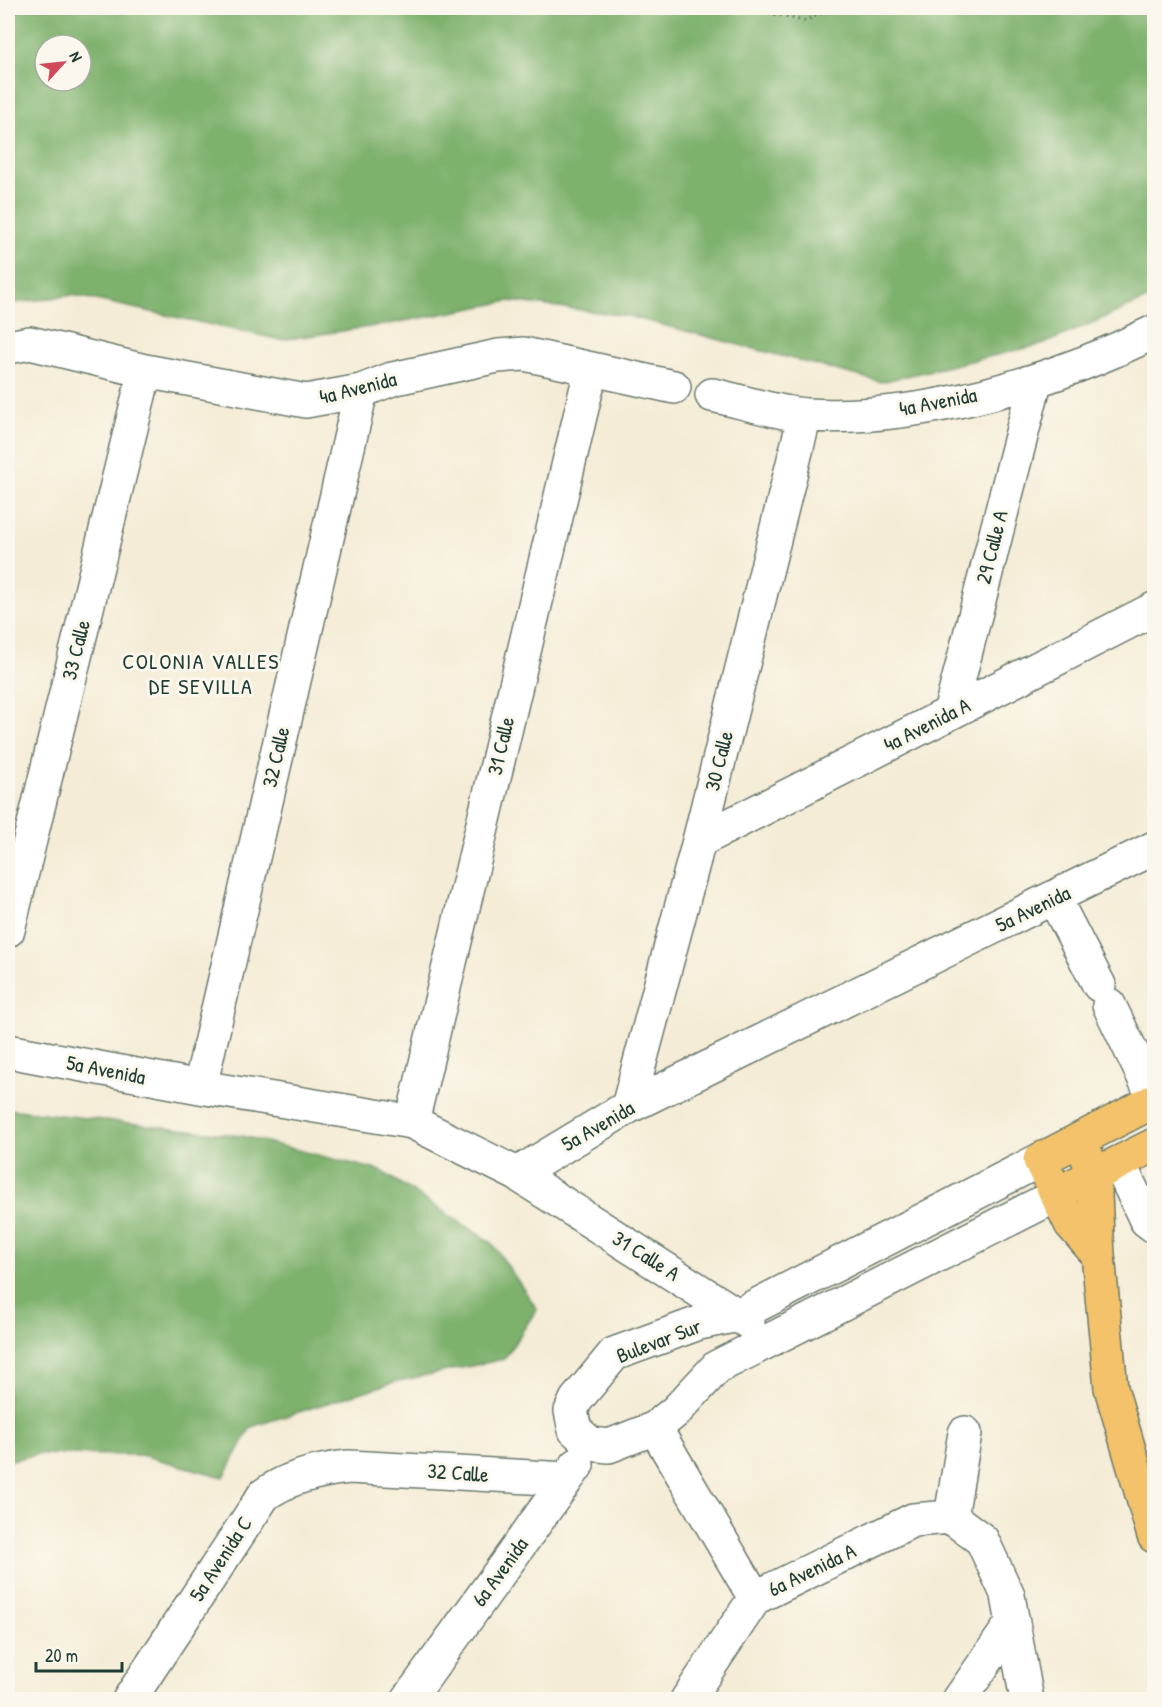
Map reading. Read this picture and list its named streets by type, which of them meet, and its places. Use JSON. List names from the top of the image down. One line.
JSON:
{"streets":{"main road":["Bulevar Sur"],"street":["4a Avenida","29 Calle A","33 Calle","4a Avenida A","31 Calle","32 Calle","30 Calle","5a Avenida","31 Calle A","5a Avenida C","6a Avenida A","6a Avenida"]},"crossings":[["4a Avenida","29 Calle A"],["4a Avenida","33 Calle"],["4a Avenida","31 Calle"],["4a Avenida","32 Calle"],["4a Avenida","30 Calle"],["29 Calle A","4a Avenida A"],["4a Avenida A","30 Calle"],["31 Calle","5a Avenida"],["32 Calle","5a Avenida"],["32 Calle","5a Avenida C"],["32 Calle","6a Avenida"],["30 Calle","5a Avenida"],["5a Avenida","31 Calle A"],["31 Calle A","Bulevar Sur"],["Bulevar Sur","6a Avenida"]],"districts":["COLONIA VALLES DE SEVILLA"],"scale_bar":"20 m","north":"top right"}
